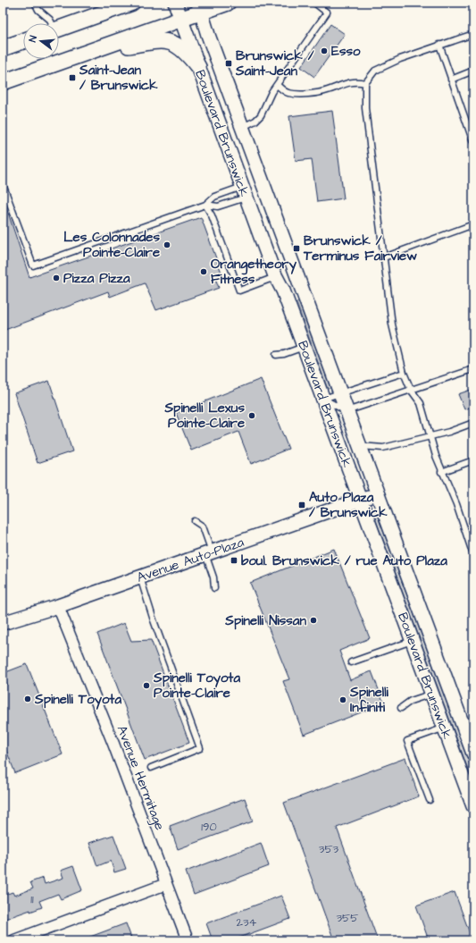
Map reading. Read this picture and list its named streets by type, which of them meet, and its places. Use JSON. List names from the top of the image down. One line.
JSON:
{"streets":{"street":["Boulevard Brunswick","Avenue Auto-Plaza","Avenue Hermitage"]},"crossings":[["Boulevard Brunswick","Avenue Auto-Plaza"],["Avenue Auto-Plaza","Avenue Hermitage"]],"places":{"other":["Esso","Les Colonnades Pointe-Claire","Orangetheory Fitness","Pizza Pizza","Spinelli Lexus Pointe-Claire","Spinelli Nissan","Spinelli Toyota Pointe-Claire","Spinelli Toyota","Spinelli Infiniti"],"transit":["Brunswick / Saint-Jean","Saint-Jean / Brunswick","Brunswick / Terminus Fairview","Auto Plaza / Brunswick","boul. Brunswick / rue Auto Plaza"]},"house_numbers":["190","353","11","355","234"],"north":"left"}
